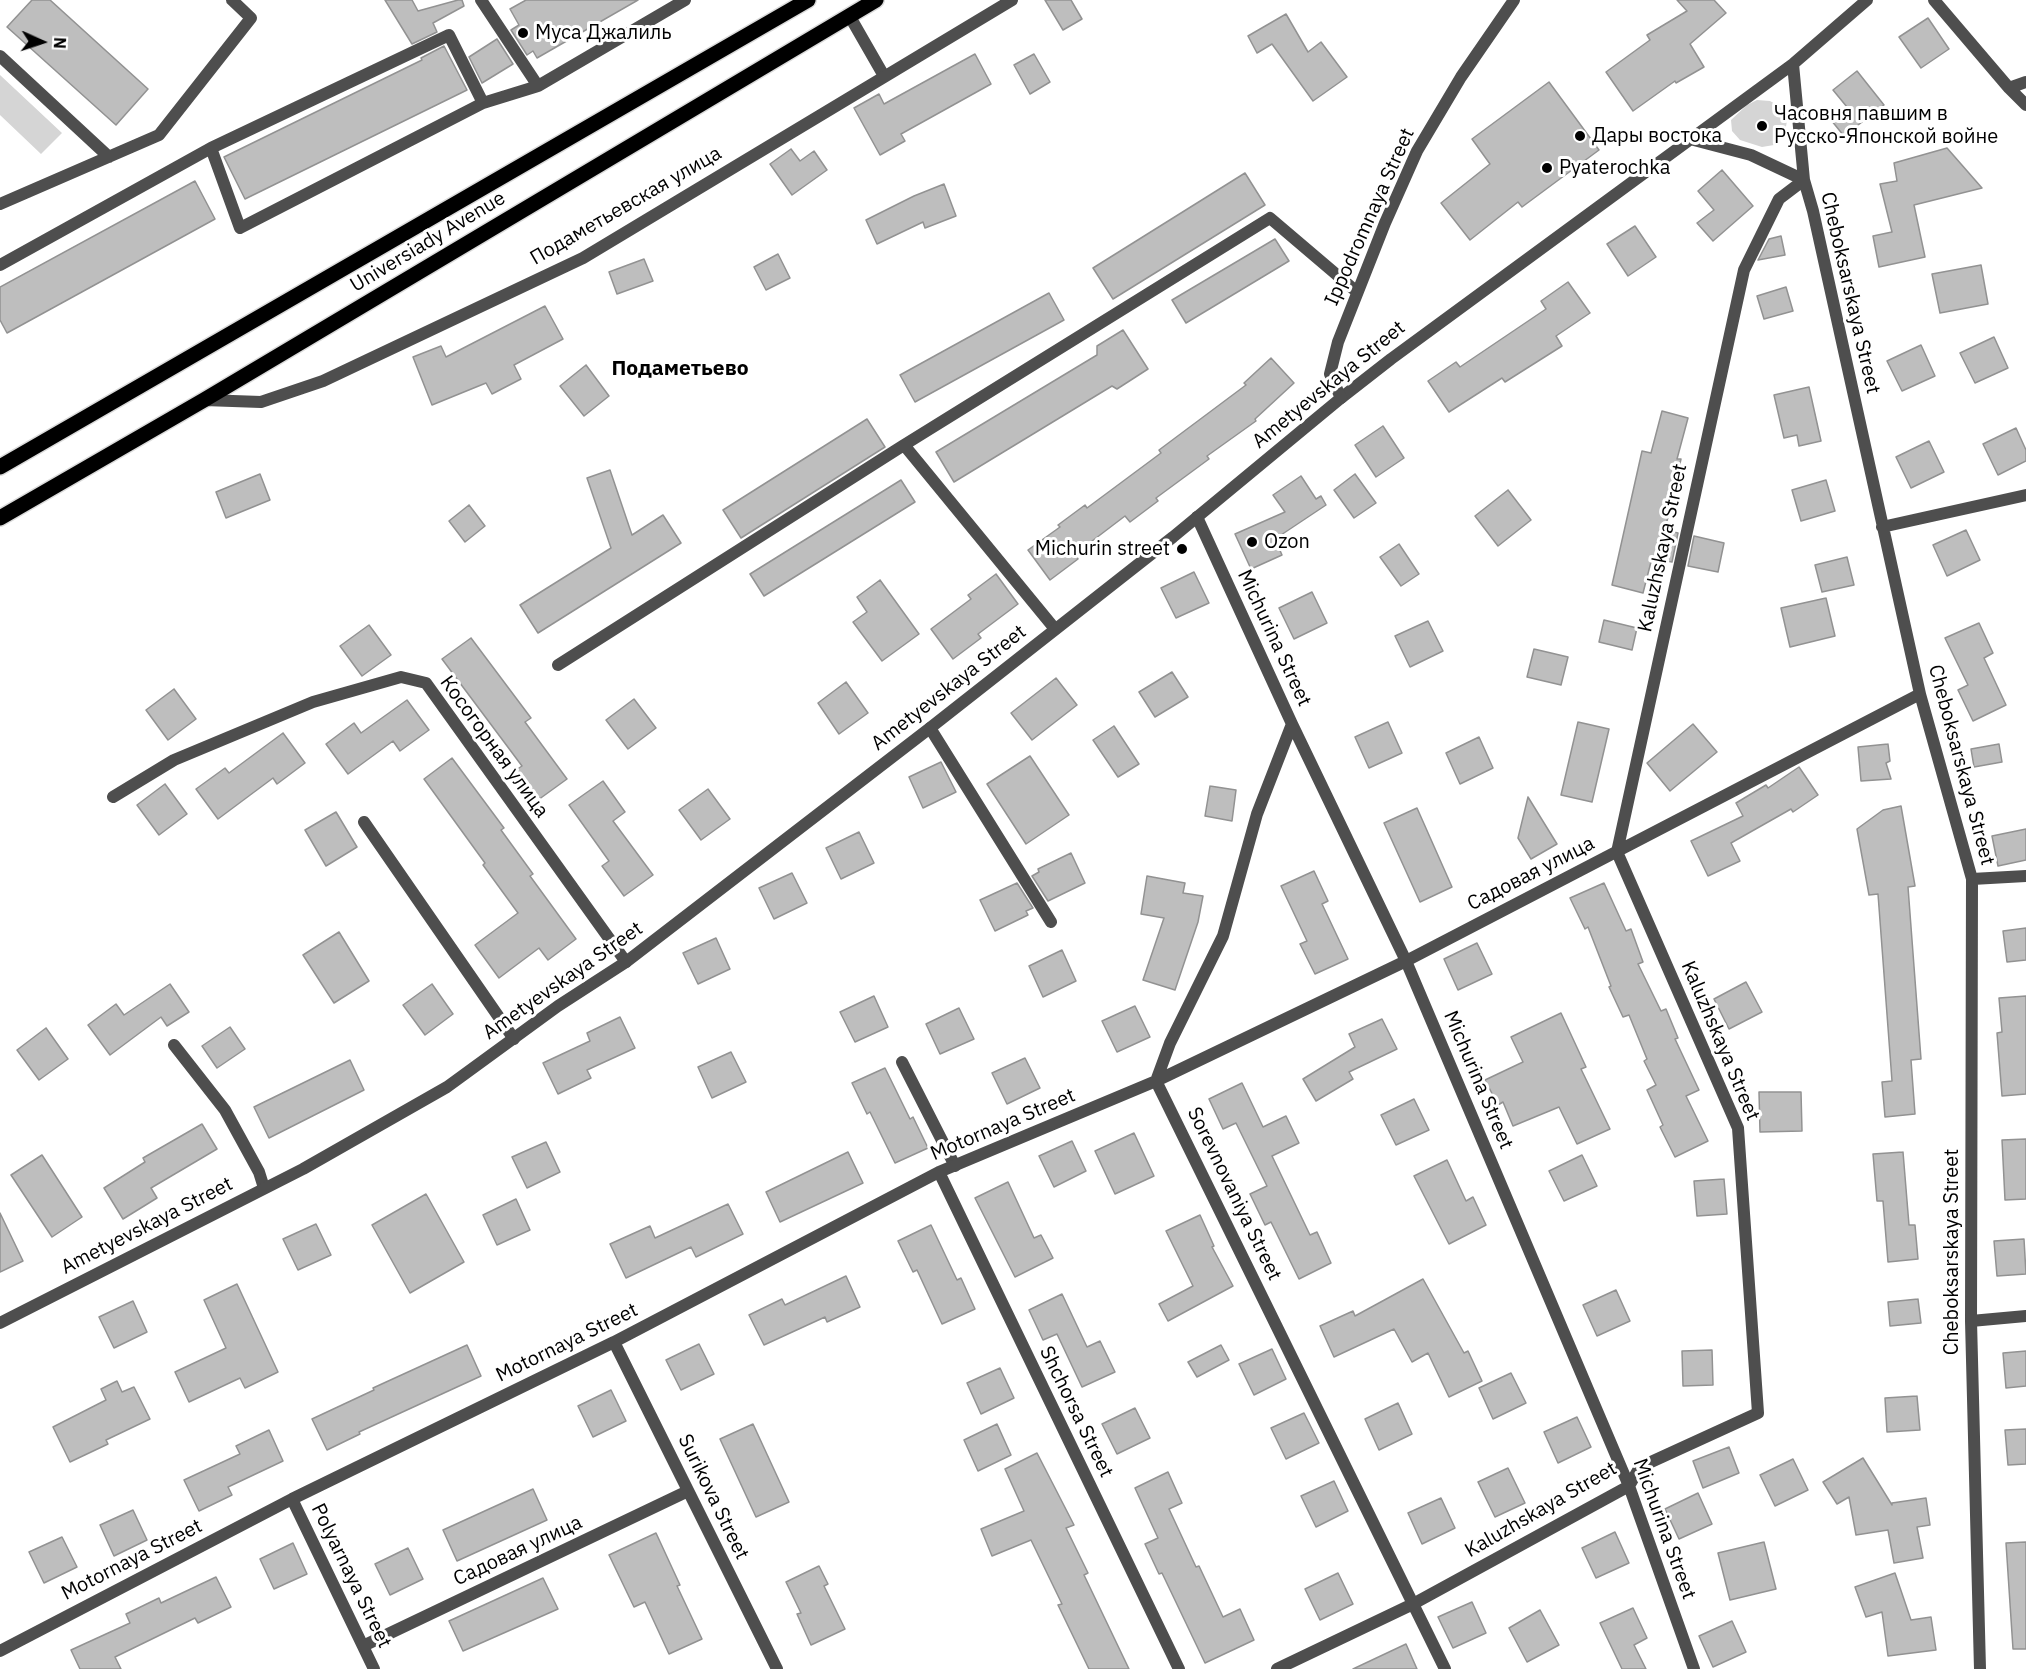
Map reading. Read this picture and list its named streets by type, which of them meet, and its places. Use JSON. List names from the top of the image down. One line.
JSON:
{"streets":{"main road":["Universiady Avenue"],"street":["Подаметьевская улица","Ippodromnaya Street","Cheboksarskaya Street","Ametyevskaya Street","Kaluzhskaya Street","Michurina Street","Косогорная улица","Садовая улица","Motornaya Street","Sorevnovaniya Street","Shchorsa Street","Surikova Street","Polyarnaya Street"]},"crossings":[["Подаметьевская улица","Universiady Avenue"],["Ippodromnaya Street","Ametyevskaya Street"],["Cheboksarskaya Street","Ametyevskaya Street"],["Cheboksarskaya Street","Kaluzhskaya Street"],["Cheboksarskaya Street","Садовая улица"],["Ametyevskaya Street","Michurina Street"],["Ametyevskaya Street","Косогорная улица"],["Kaluzhskaya Street","Michurina Street"],["Kaluzhskaya Street","Садовая улица"],["Kaluzhskaya Street","Sorevnovaniya Street"],["Michurina Street","Садовая улица"],["Садовая улица","Motornaya Street"],["Садовая улица","Sorevnovaniya Street"],["Садовая улица","Surikova Street"],["Садовая улица","Polyarnaya Street"],["Motornaya Street","Sorevnovaniya Street"],["Motornaya Street","Shchorsa Street"],["Motornaya Street","Surikova Street"],["Motornaya Street","Polyarnaya Street"]],"districts":["Подаметьево"],"places":["Муса Джалиль","Часовня павшим в Русско-Японской войне","Дары востока","Pyaterochka","Ozon","Michurin street"],"north":"right"}
